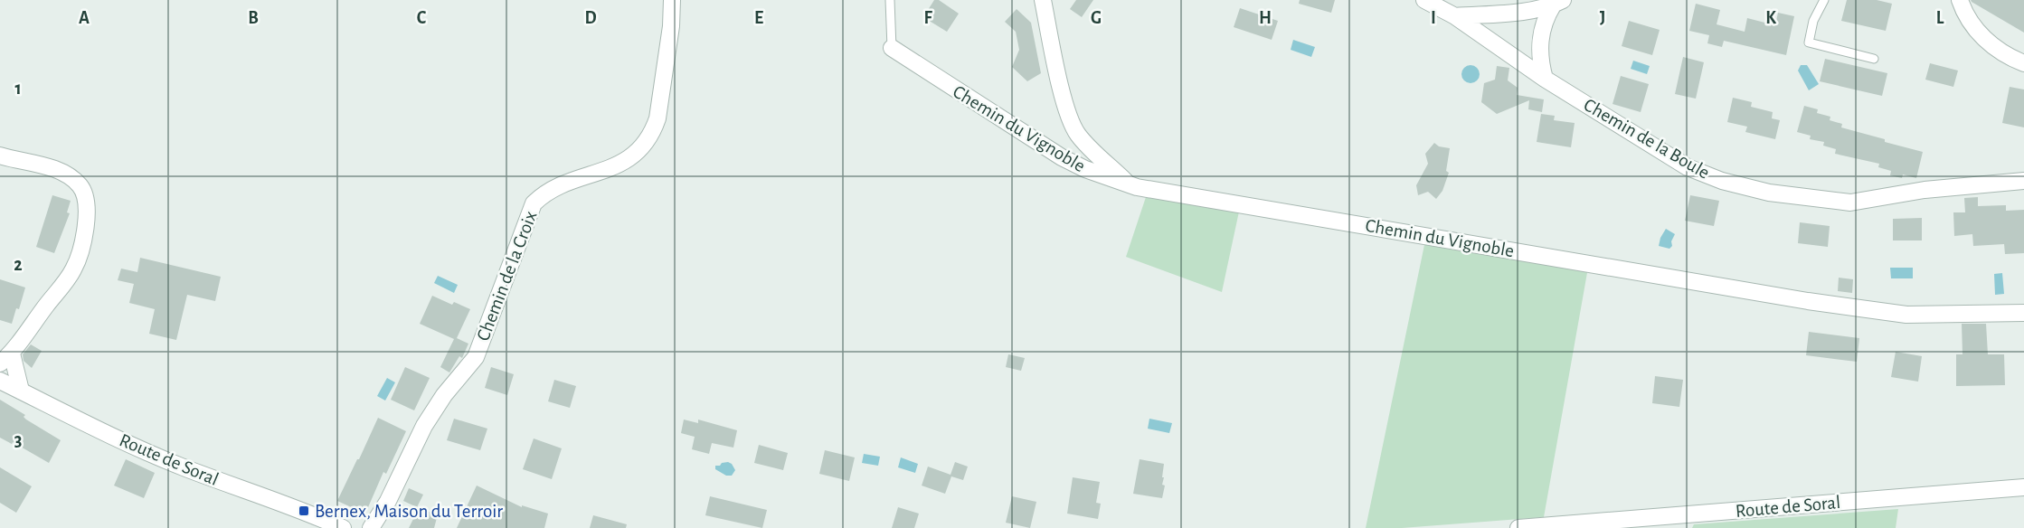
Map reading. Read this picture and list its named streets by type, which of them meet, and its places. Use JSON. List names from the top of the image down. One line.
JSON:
{"streets":{"street":["Chemin du Vignoble","Chemin de la Boule","Chemin de la Croix","Route de Soral"]},"places":{"transit":["Bernex, Maison du Terroir"]},"grid":{"columns":["A","B","C","D","E","F","G","H","I","J","K","L"],"rows":["1","2","3"]}}
